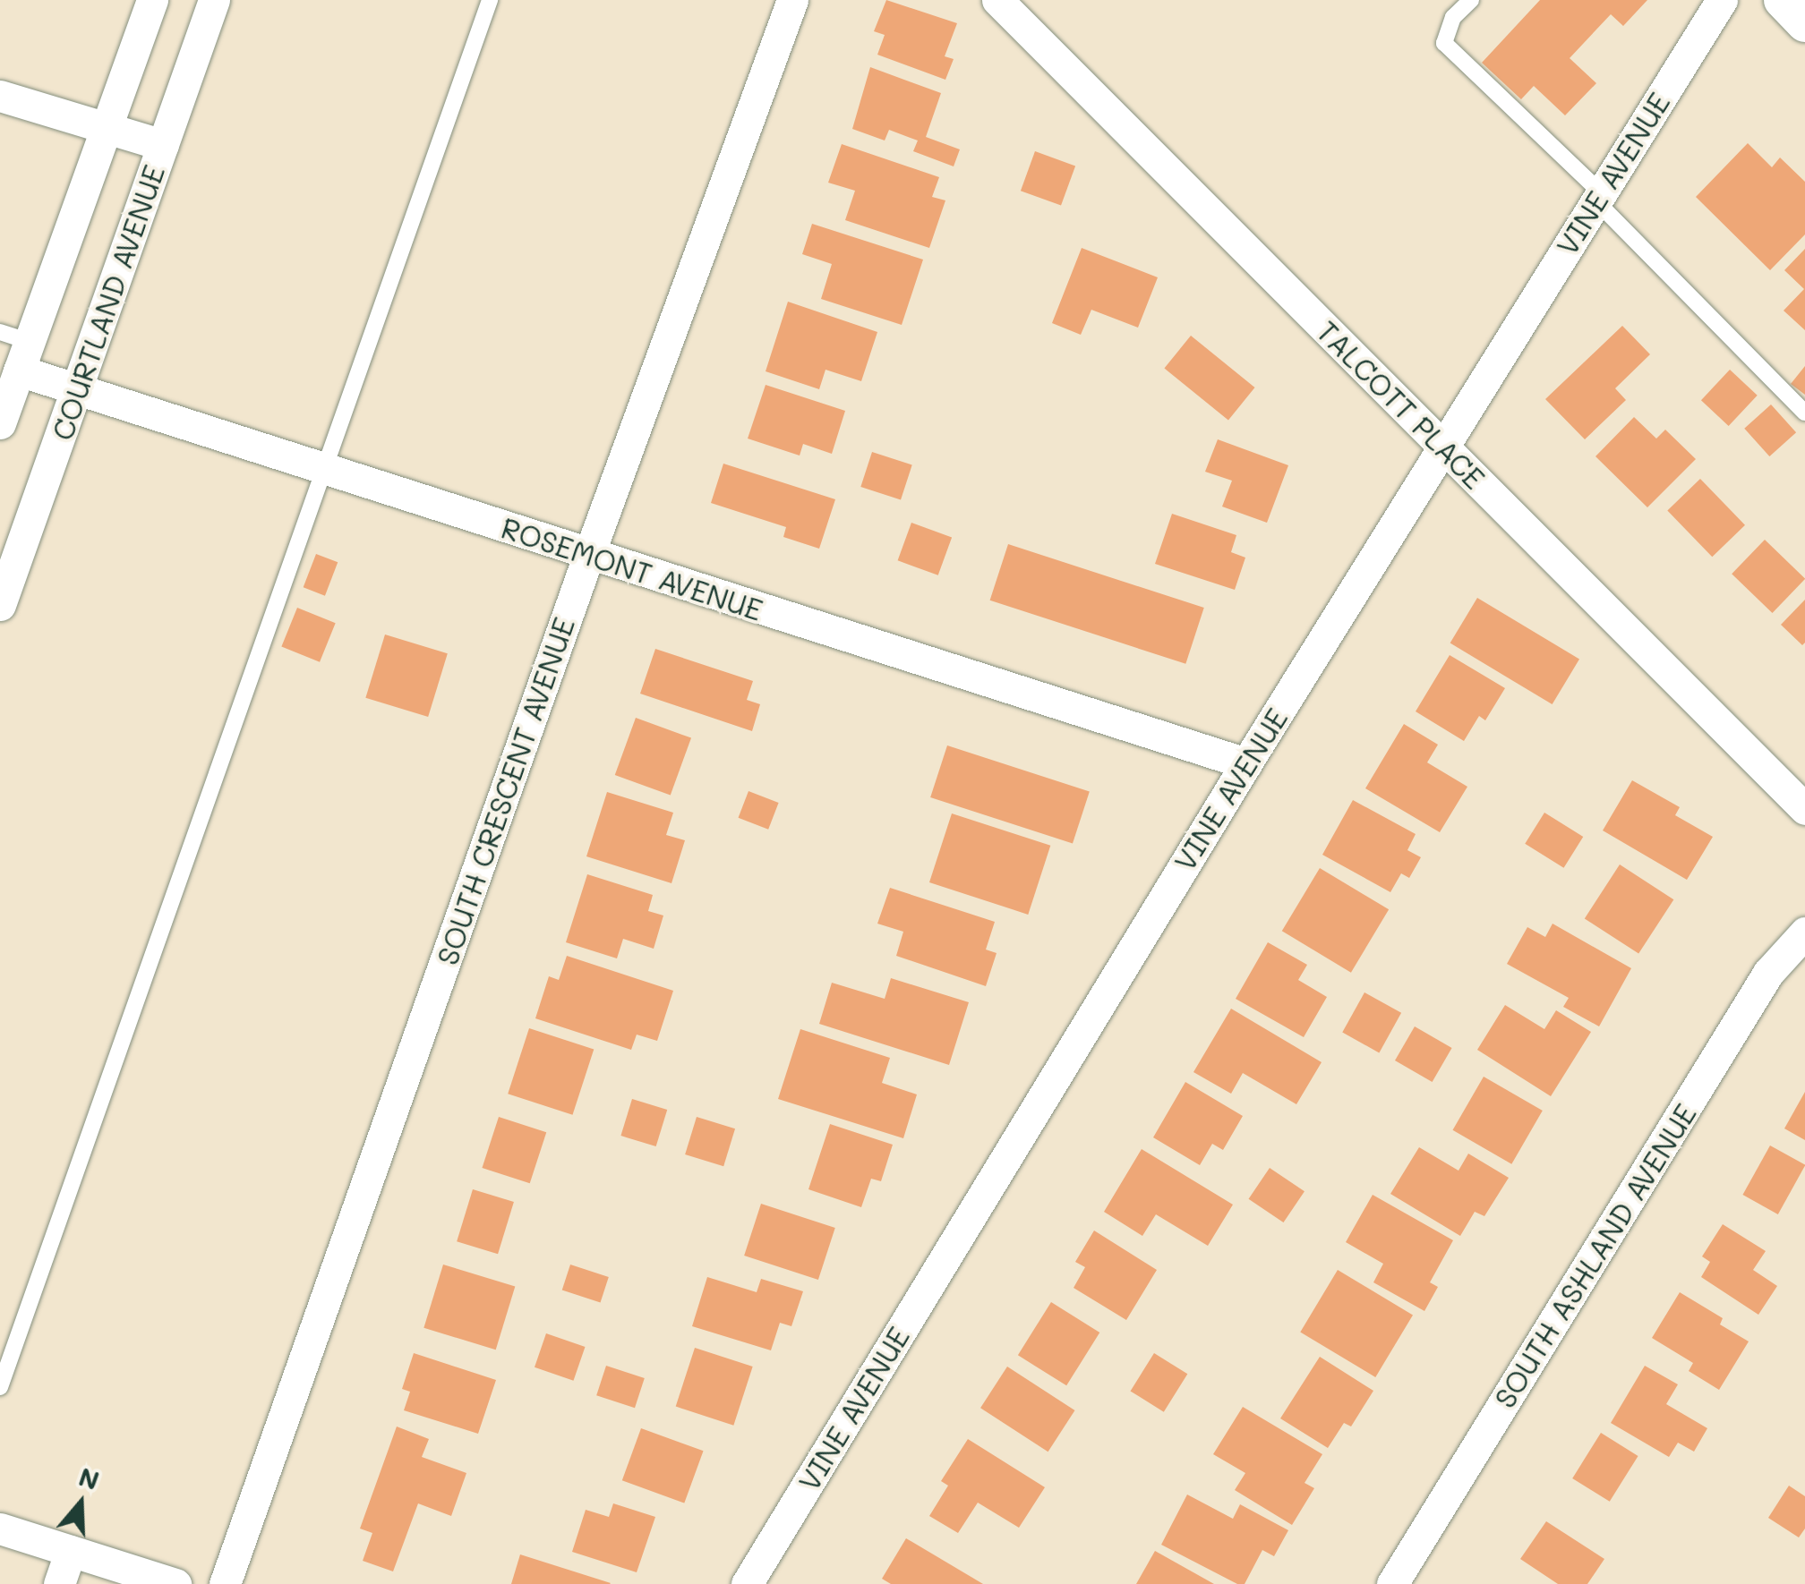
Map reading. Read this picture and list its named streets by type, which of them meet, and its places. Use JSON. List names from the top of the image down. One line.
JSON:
{"streets":{"street":["VINE AVENUE","COURTLAND AVENUE","TALCOTT PLACE","ROSEMONT AVENUE","SOUTH CRESCENT AVENUE","SOUTH ASHLAND AVENUE"]},"crossings":[["VINE AVENUE","TALCOTT PLACE"],["VINE AVENUE","ROSEMONT AVENUE"],["COURTLAND AVENUE","ROSEMONT AVENUE"],["ROSEMONT AVENUE","SOUTH CRESCENT AVENUE"]],"north":"top"}
